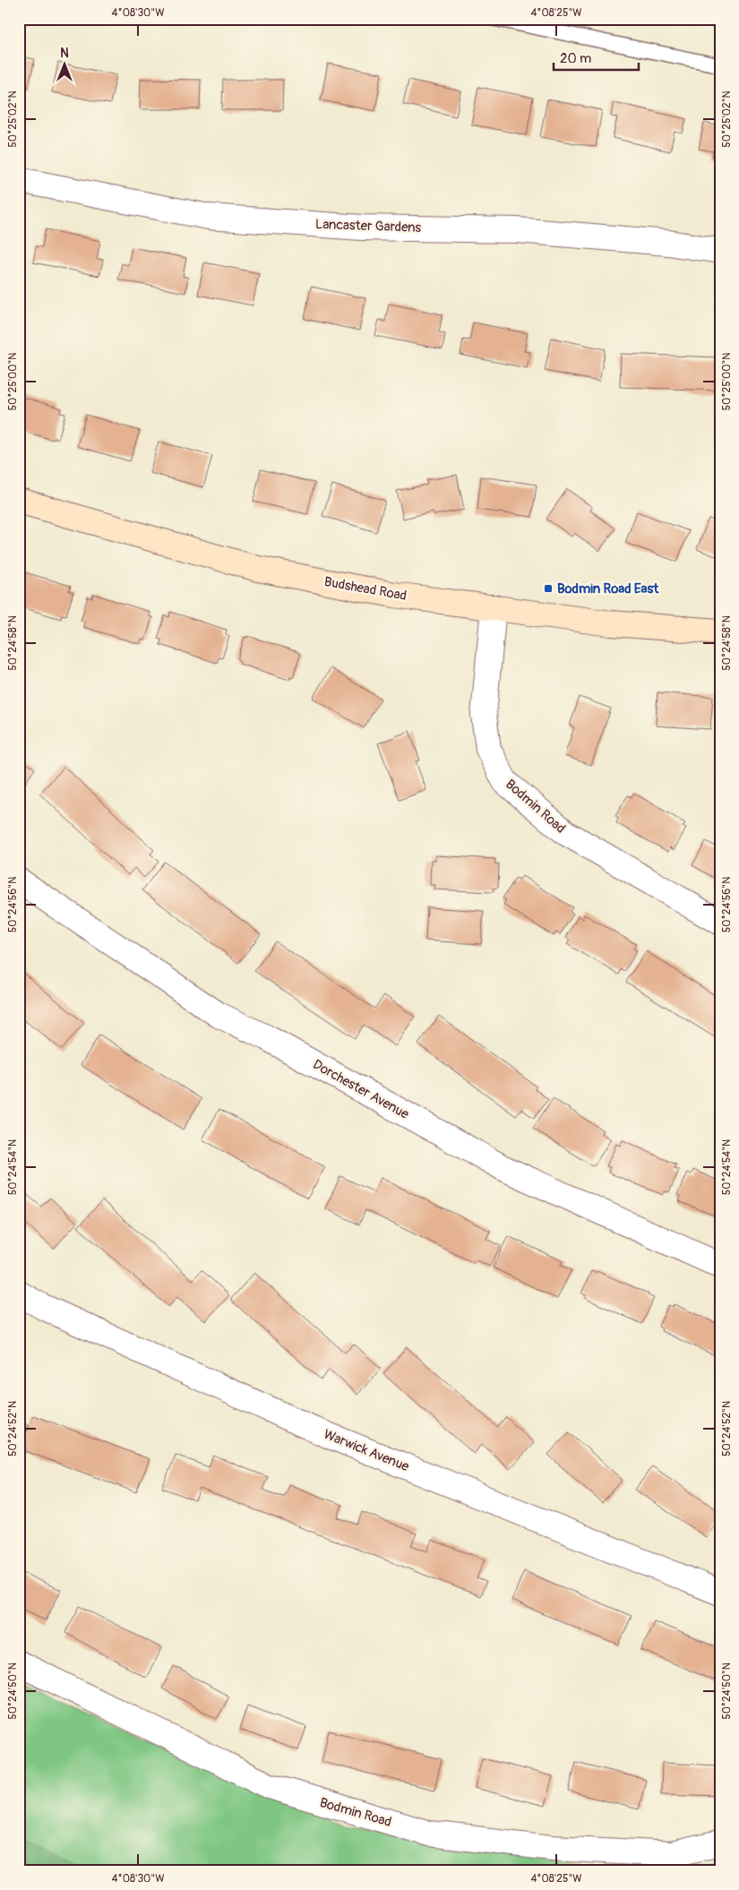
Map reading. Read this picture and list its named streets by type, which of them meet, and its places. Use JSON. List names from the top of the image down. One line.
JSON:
{"streets":{"street":["Lancaster Gardens","Budshead Road","Bodmin Road","Dorchester Avenue","Warwick Avenue"]},"crossings":[["Budshead Road","Bodmin Road"]],"places":{"transit":["Bodmin Road East"]},"scale_bar":"20 m","north":"top","coordinates":["4°08'30\"W","4°08'25\"W","50°25'02\"N","50°25'00\"N","50°24'58\"N","50°24'56\"N","50°24'54\"N","50°24'52\"N","50°24'50\"N"]}
